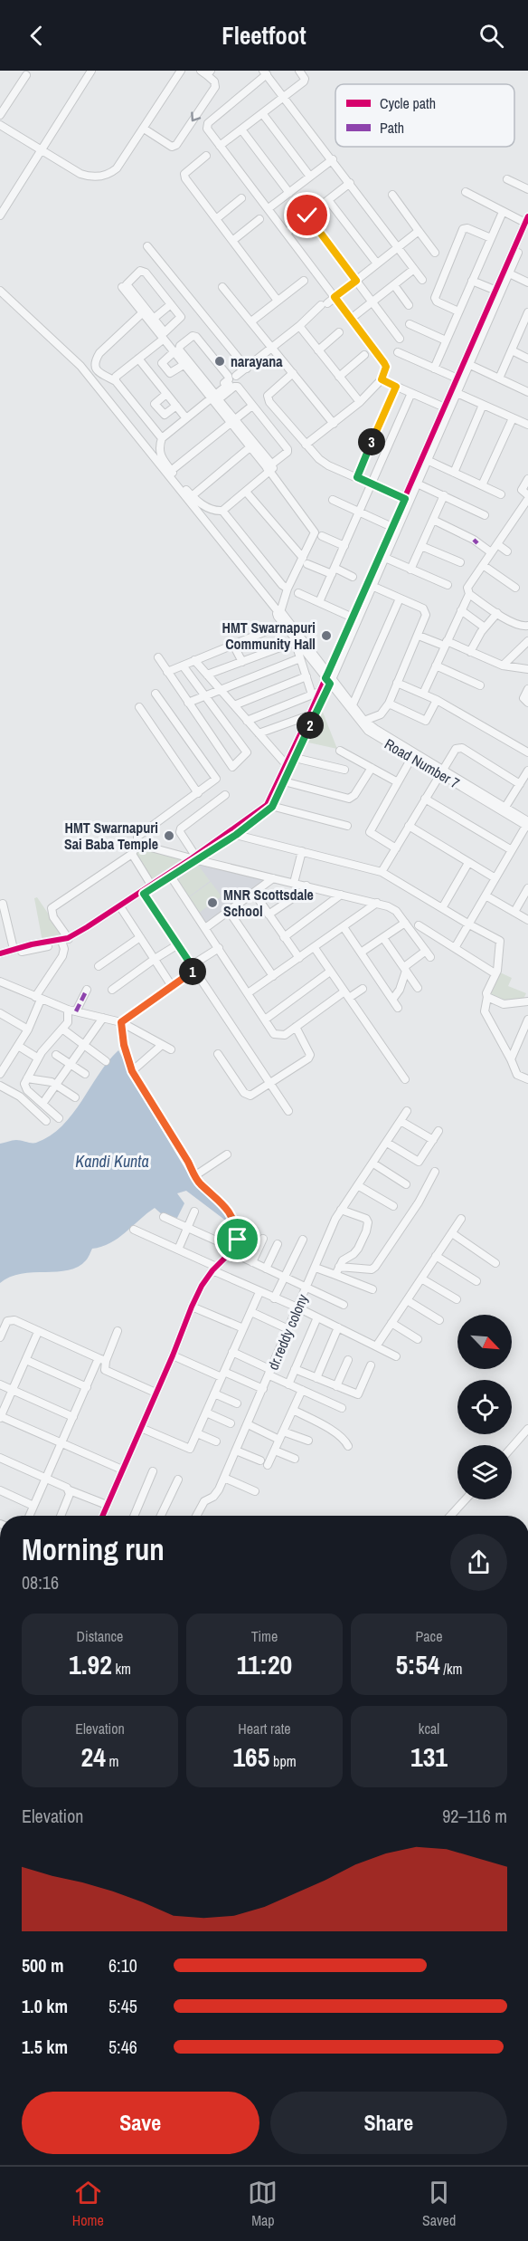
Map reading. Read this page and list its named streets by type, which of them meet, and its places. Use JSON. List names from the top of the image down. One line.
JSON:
{"streets":{"street":["Road Number 7","dr.reddy colony"]},"water":["Kandi Kunta"],"places":["narayana","HMT Swarnapuri Community Hall","HMT Swarnapuri Sai Baba Temple","MNR Scottsdale School"],"legend":["Cycle path","Path"],"north":"bottom right","page":{"header":"Fleetfoot","pins":["3","2","1"],"heading":["Morning run","08:16"],"stats":[["Distance","1.92 km"],["Time","11:20"],["Pace","5:54 /km"],["Elevation","24 m"],["Heart rate","165 bpm"],["kcal","131"]],"chart":["Elevation","92–116 m"],"list":[{"name":"500 m","note":"6:10"},{"name":"1.0 km","note":"5:45"},{"name":"1.5 km","note":"5:46"}],"buttons":["Save","Share"],"tabs":["Home","Map","Saved"]}}
